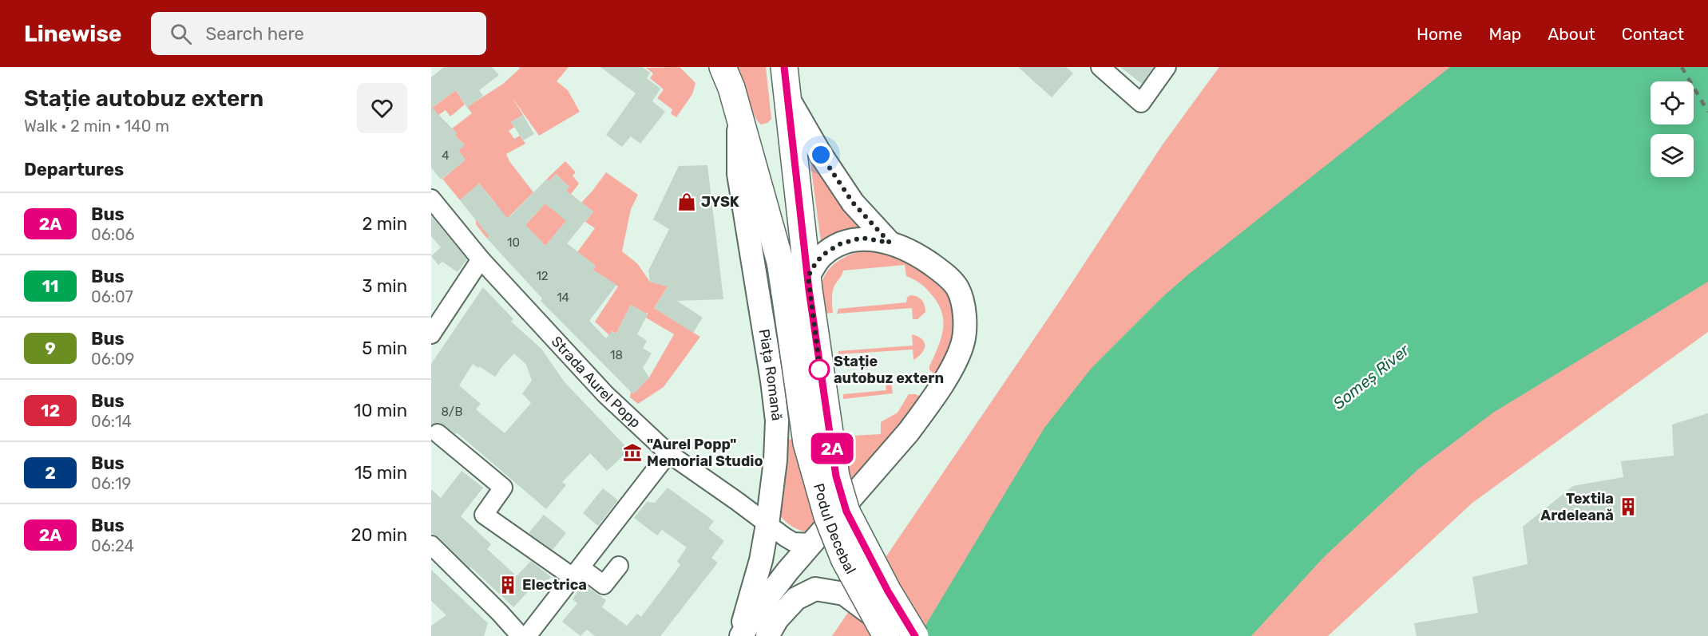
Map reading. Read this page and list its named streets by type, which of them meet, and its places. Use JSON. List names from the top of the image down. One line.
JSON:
{"streets":{"main road":["Piața Romană","Podul Decebal"],"street":["Strada Aurel Popp"]},"crossings":[["Piața Romană","Strada Aurel Popp"],["Piața Romană","Podul Decebal"]],"water":["Someș River"],"places":{"shop":["JYSK"],"other":["Stație autobuz extern"],"museum":["\"Aurel Popp\" Memorial Studio"],"building":["Textila Ardeleană","Electrica"]},"lines":["bus line 2A"],"house_numbers":["4","10","12","14","18","8/B"],"page":{"header":"Linewise","search":"Search here","nav":["Home","Map","About","Contact"],"heading":[["Stație autobuz extern","Walk · 2 min · 140 m"],"Departures"],"on_map":"2A","list":[{"mark":"2A","name":"Bus","note":"06:06","value":"2 min"},{"mark":"11","name":"Bus","note":"06:07","value":"3 min"},{"mark":"9","name":"Bus","note":"06:09","value":"5 min"},{"mark":"12","name":"Bus","note":"06:14","value":"10 min"},{"mark":"2","name":"Bus","note":"06:19","value":"15 min"},{"mark":"2A","name":"Bus","note":"06:24","value":"20 min"}]}}
